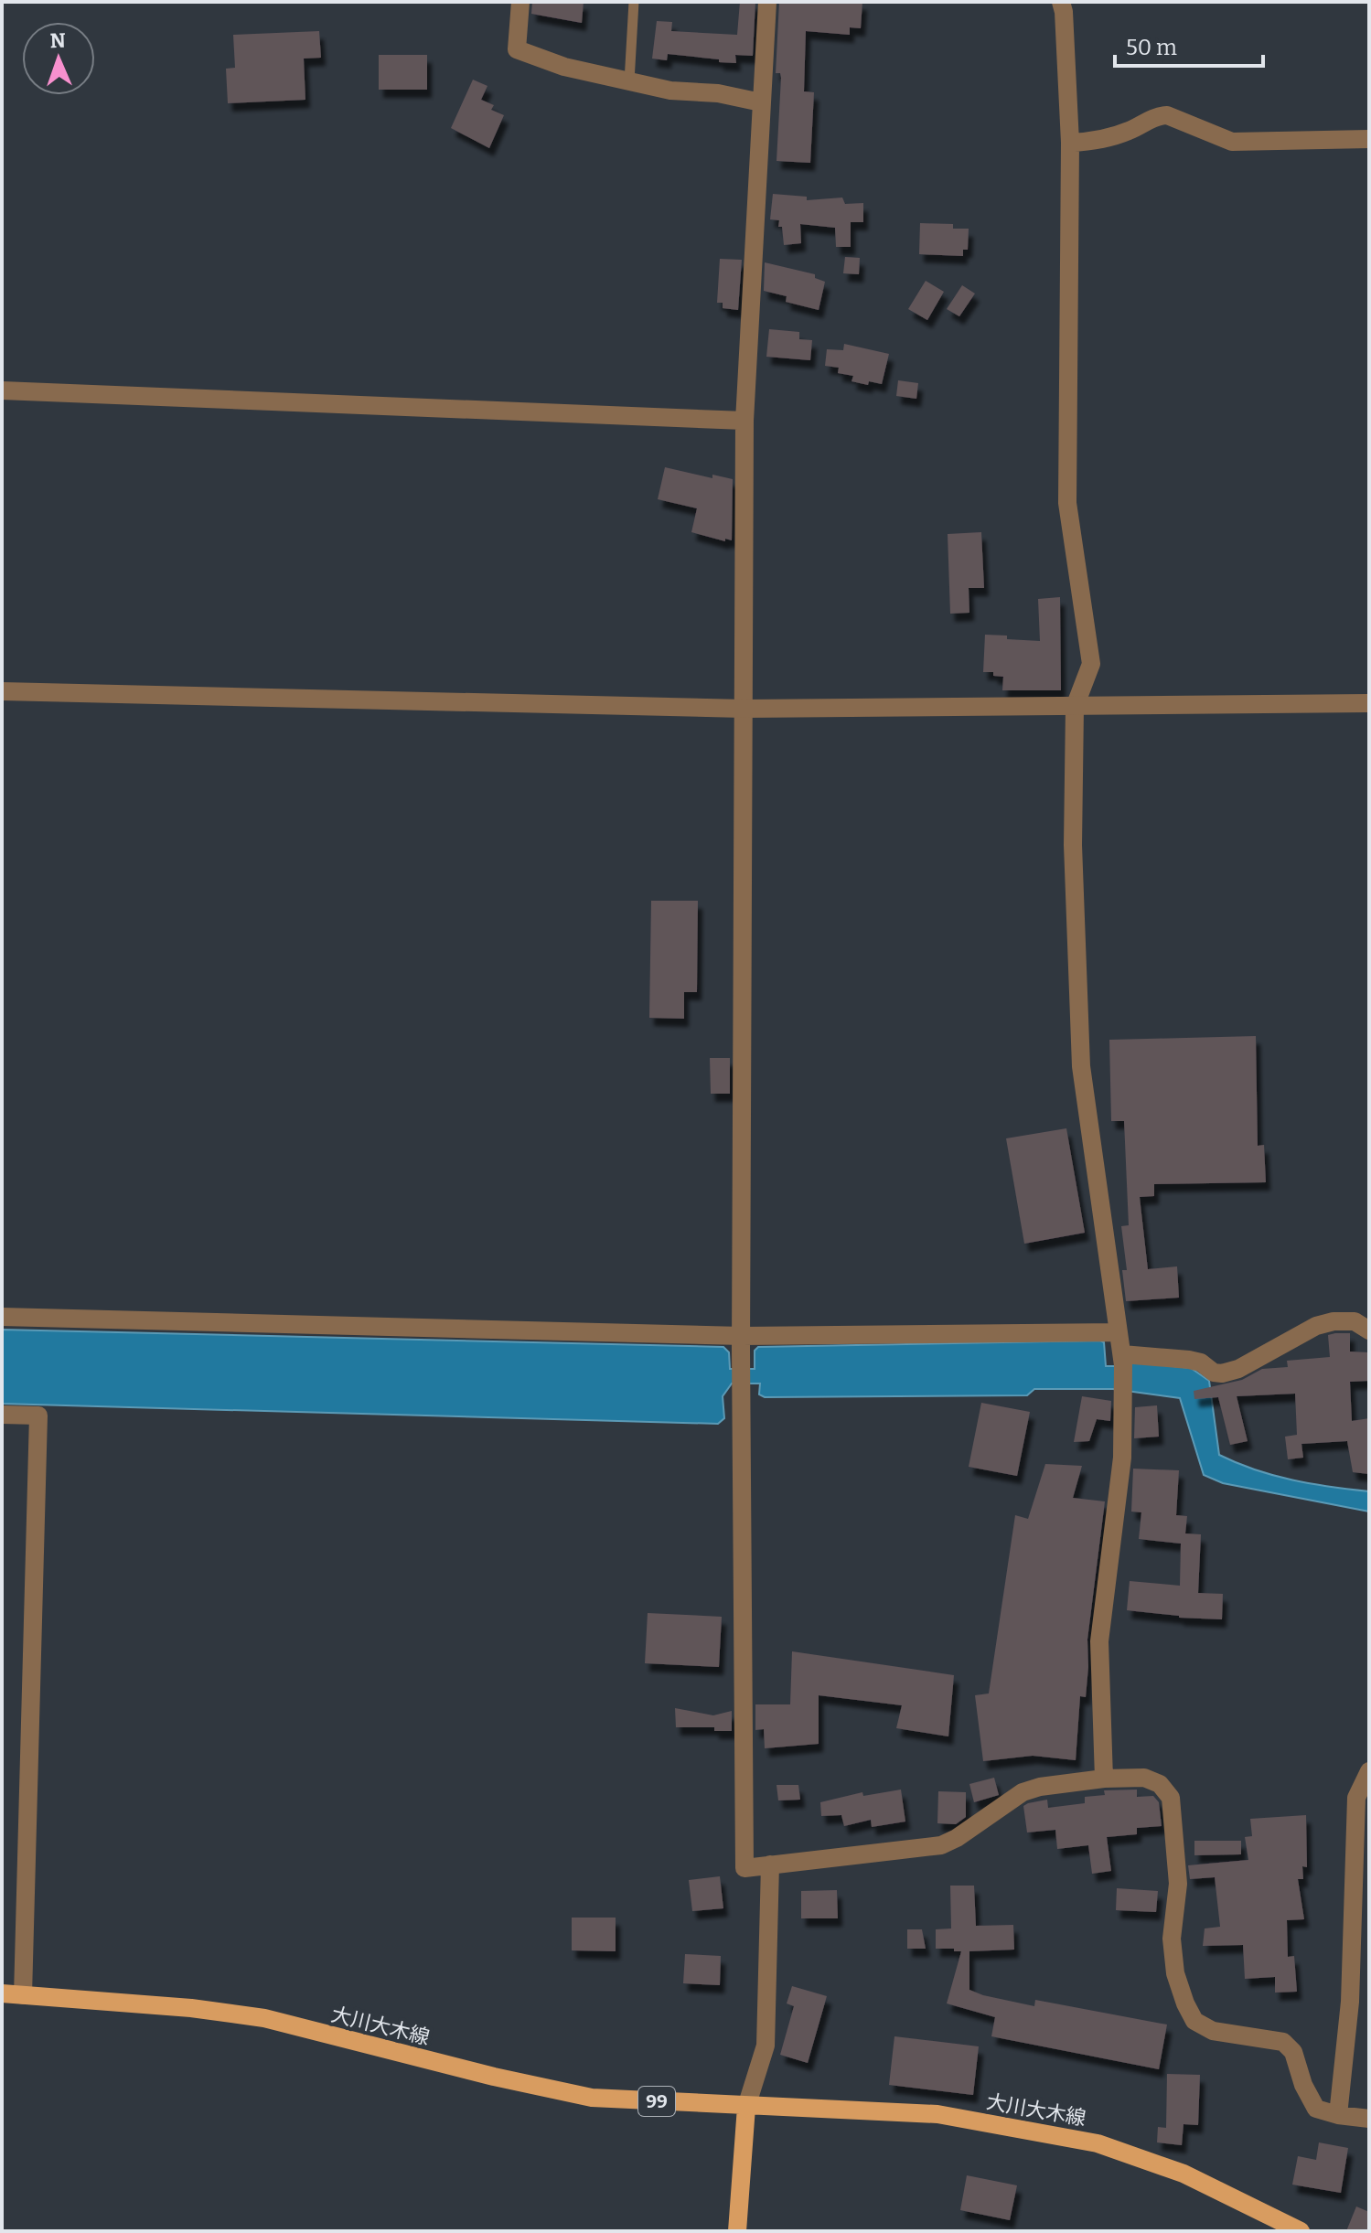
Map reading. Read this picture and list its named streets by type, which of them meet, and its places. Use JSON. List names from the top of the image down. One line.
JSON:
{"streets":{"main road":["大川大木線","99"]},"scale_bar":"50 m","north":"top"}
